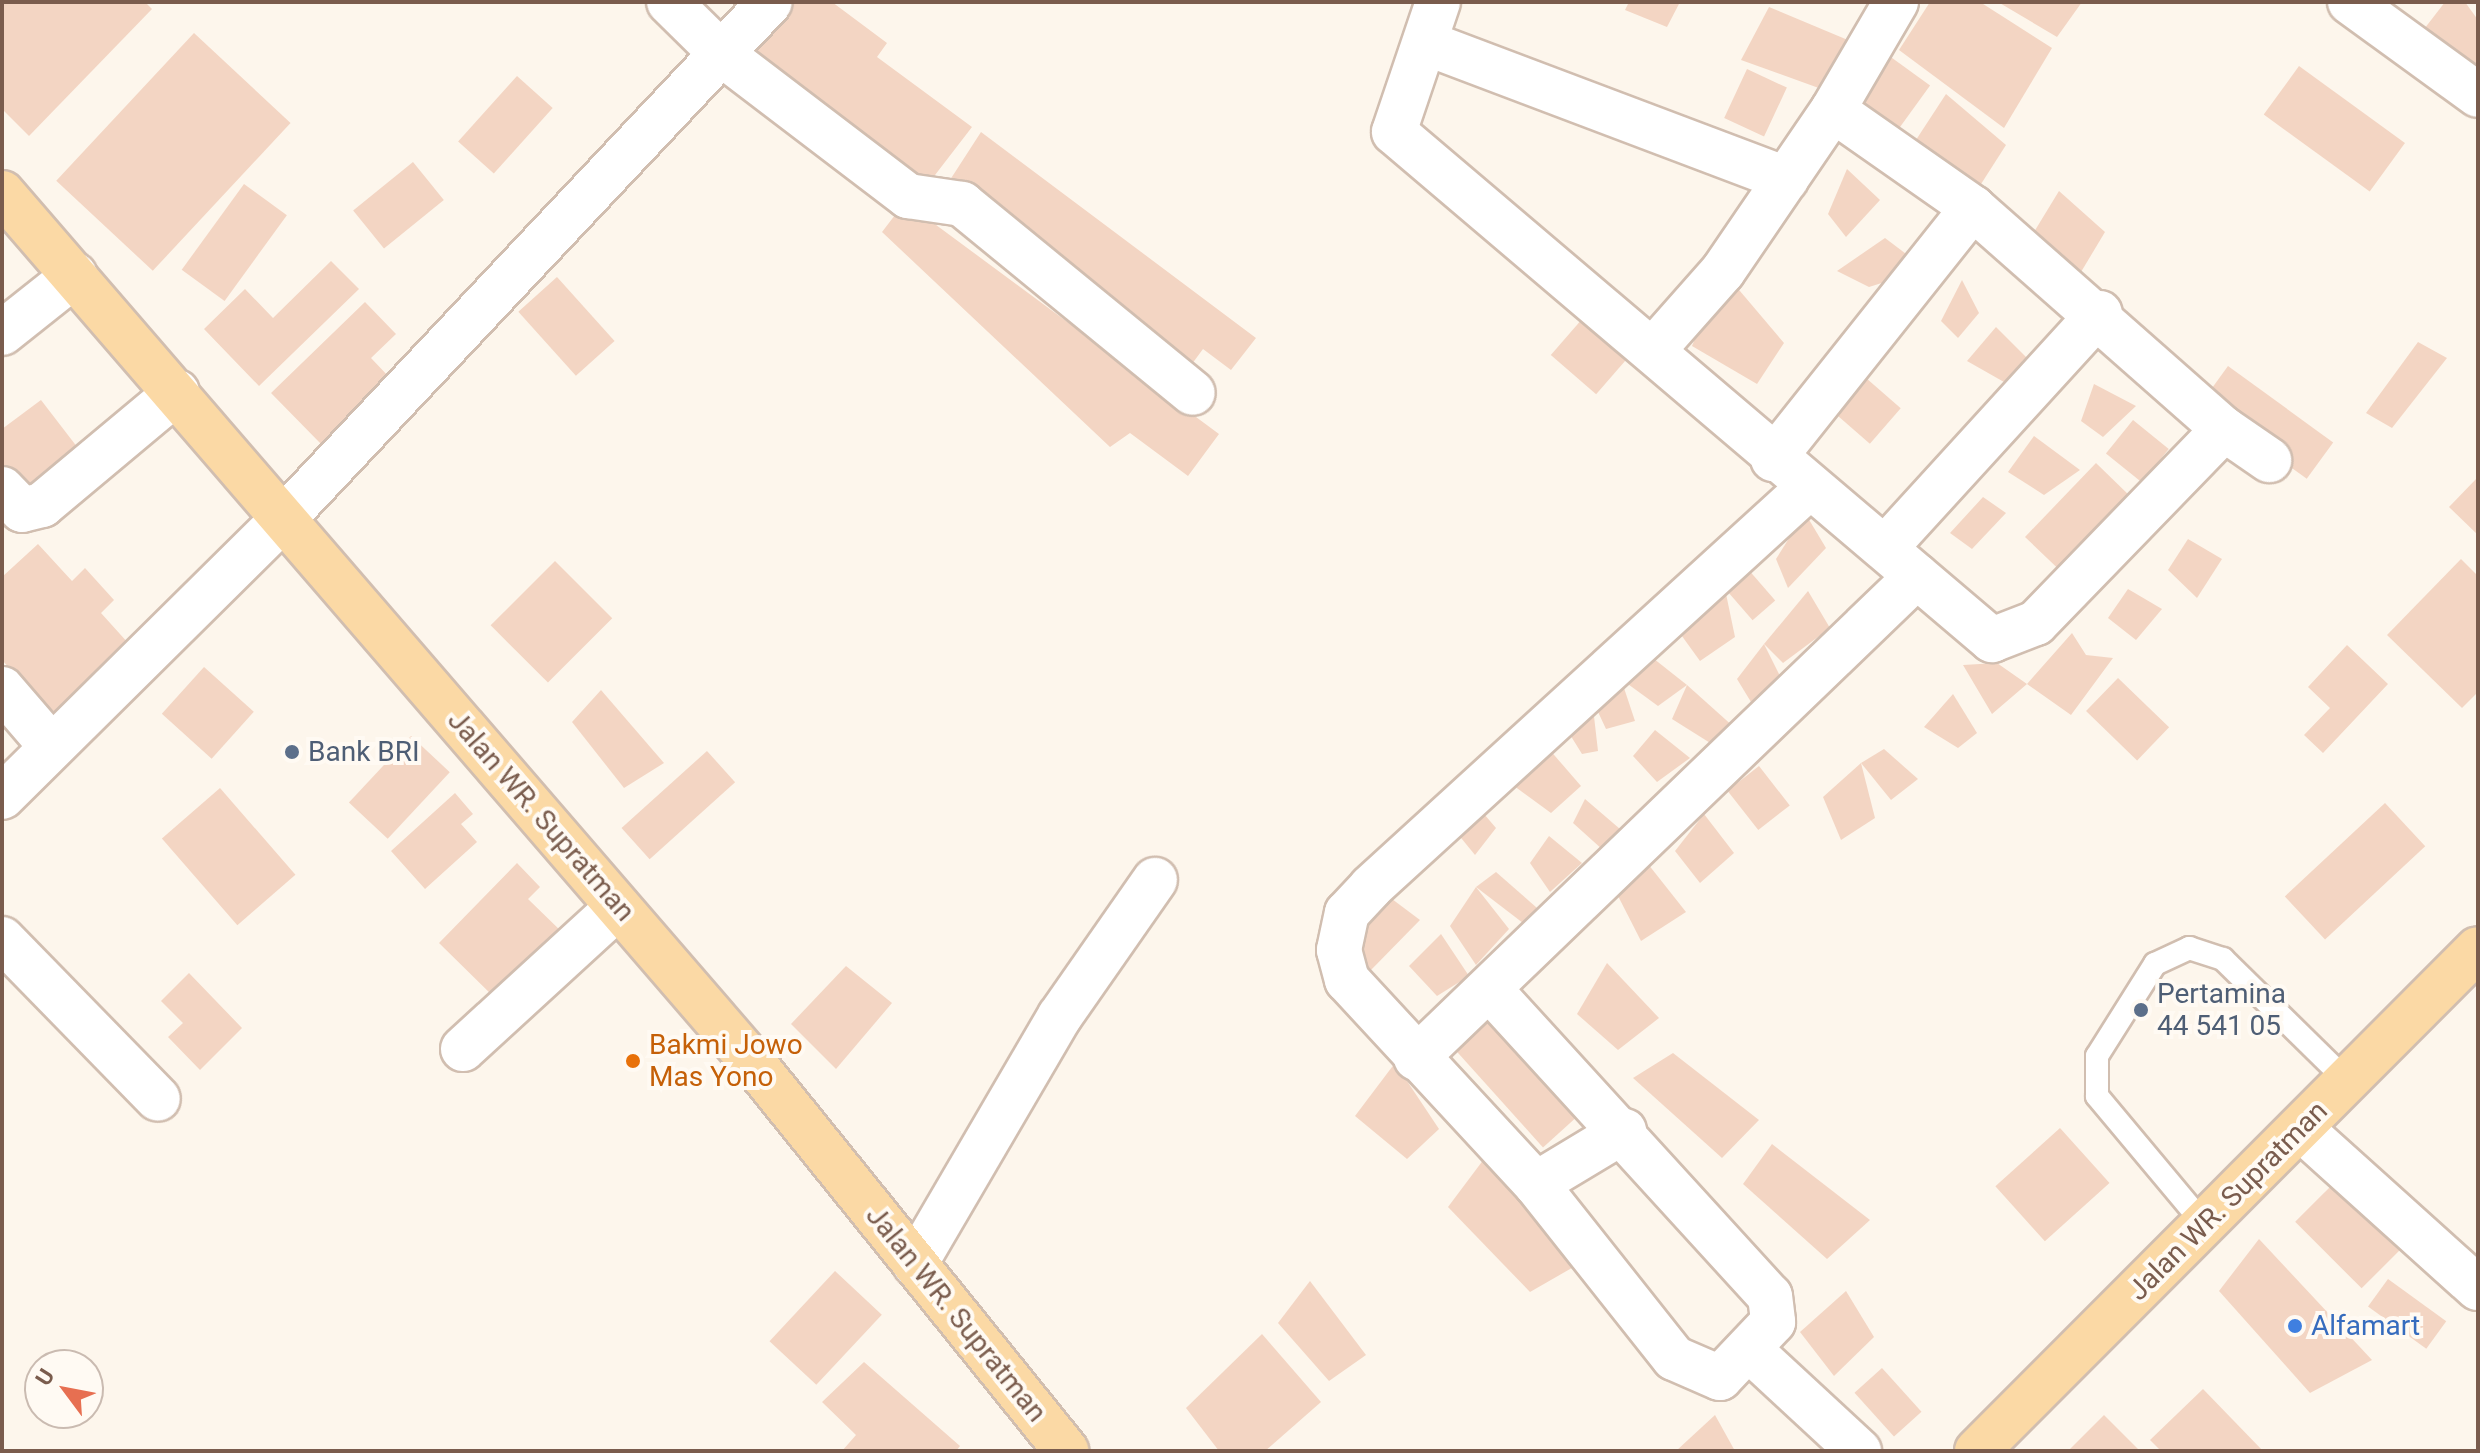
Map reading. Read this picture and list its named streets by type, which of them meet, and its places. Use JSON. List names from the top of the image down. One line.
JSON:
{"streets":{"main road":["Jalan WR. Supratman"]},"places":["Bank BRI","Pertamina 44 541 05","Bakmi Jowo Mas Yono","Alfamart"],"north":"top left"}
